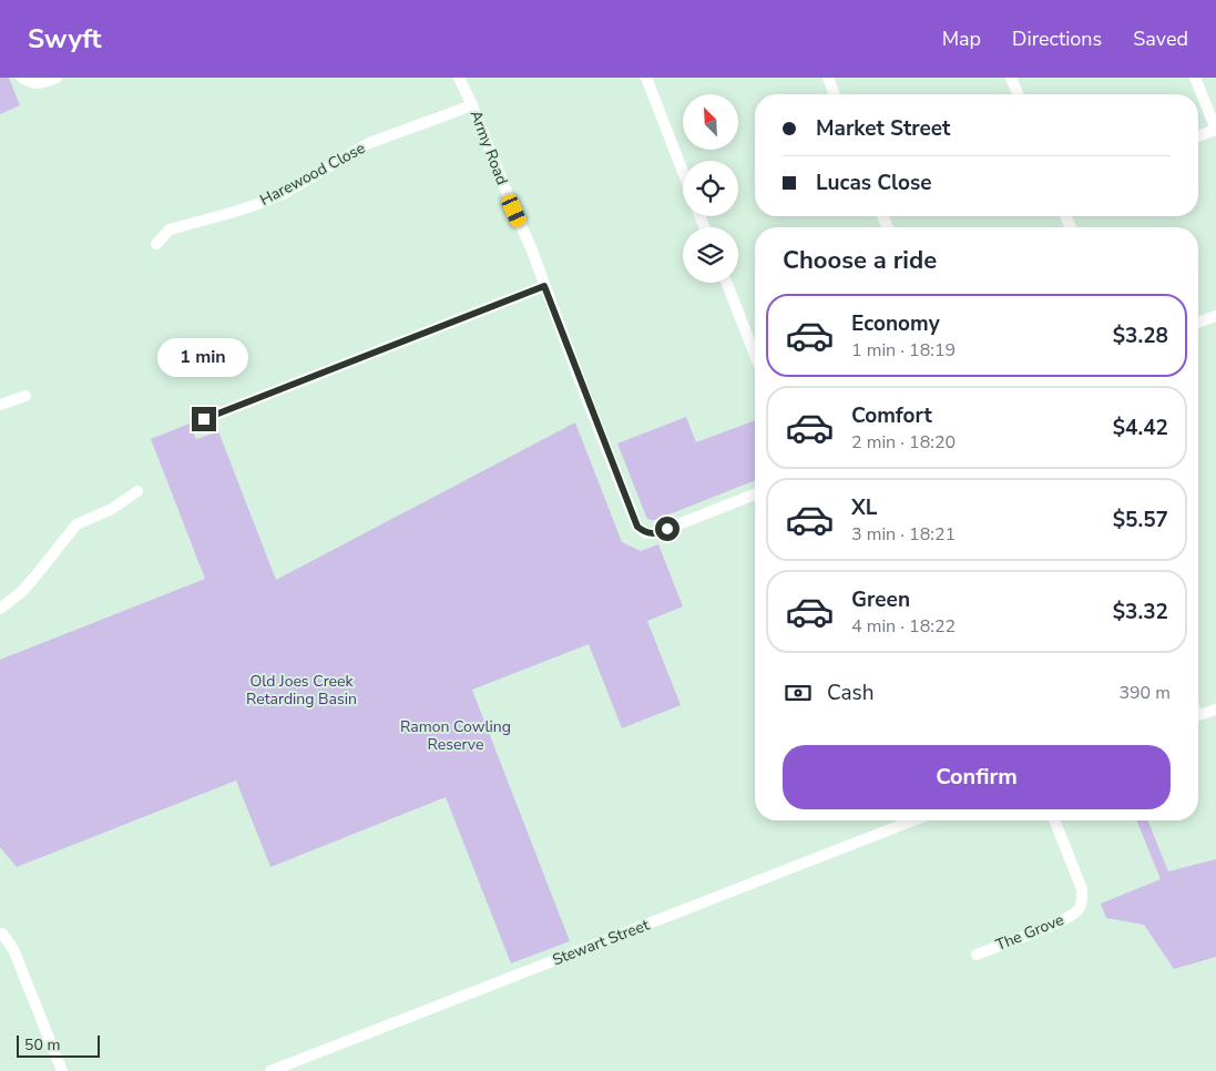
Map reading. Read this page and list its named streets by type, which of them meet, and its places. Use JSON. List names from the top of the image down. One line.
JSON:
{"streets":{"street":["Army Road","Harewood Close","The Grove","Stewart Street"]},"crossings":[["Army Road","Harewood Close"]],"parks":["Old Joes Creek Retarding Basin","Ramon Cowling Reserve"],"scale_bar":"50 m","north":"top left","page":{"header":"Swyft","nav":["Map","Directions","Saved"],"banner":["Market Street","Lucas Close"],"heading":"Choose a ride","list":[{"name":"Economy","note":"1 min · 18:19","value":"$3.28"},{"name":"Comfort","note":"2 min · 18:20","value":"$4.42"},{"name":"XL","note":"3 min · 18:21","value":"$5.57"},{"name":"Green","note":"4 min · 18:22","value":"$3.32"}],"bubble":"1 min","pay":["Cash","390 m"],"buttons":"Confirm","scale":"50 m"}}
